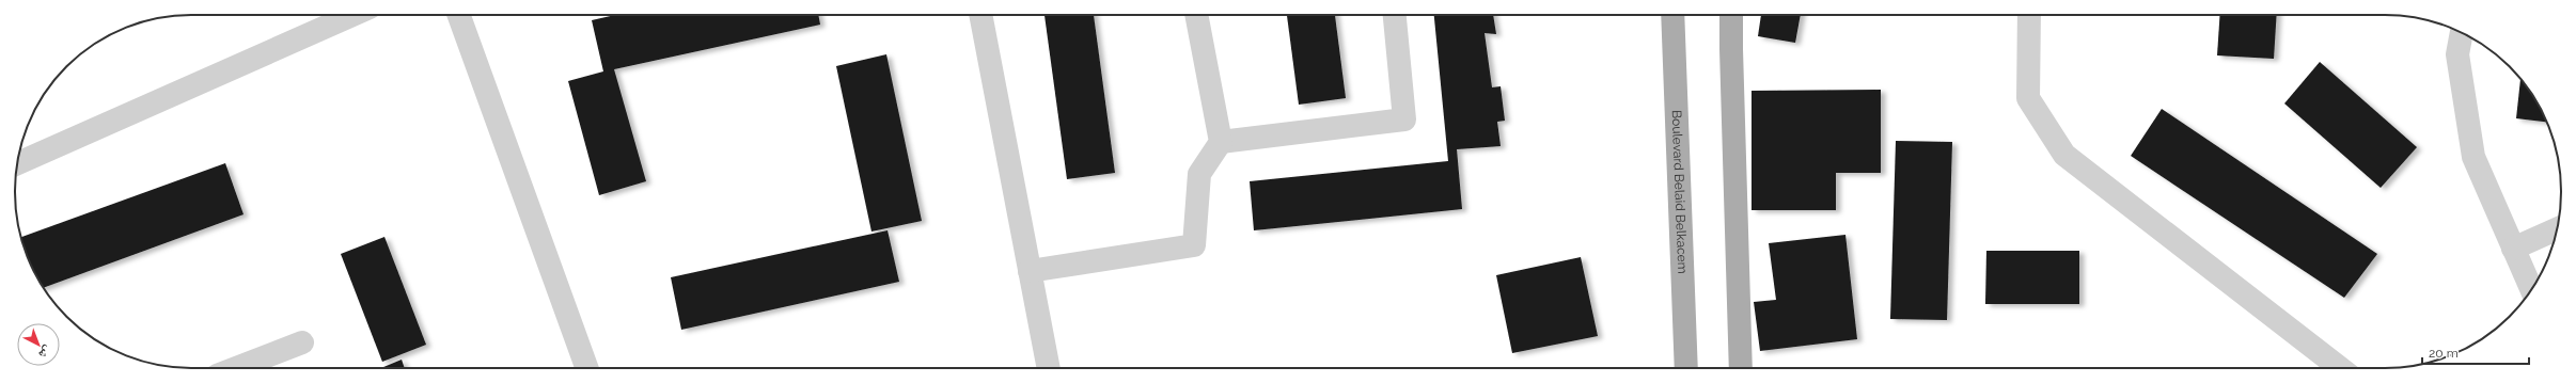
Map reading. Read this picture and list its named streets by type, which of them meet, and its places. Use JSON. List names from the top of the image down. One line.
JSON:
{"streets":{"main road":["Boulevard Belaid Belkacem"]},"scale_bar":"20 m","north":"bottom right"}
